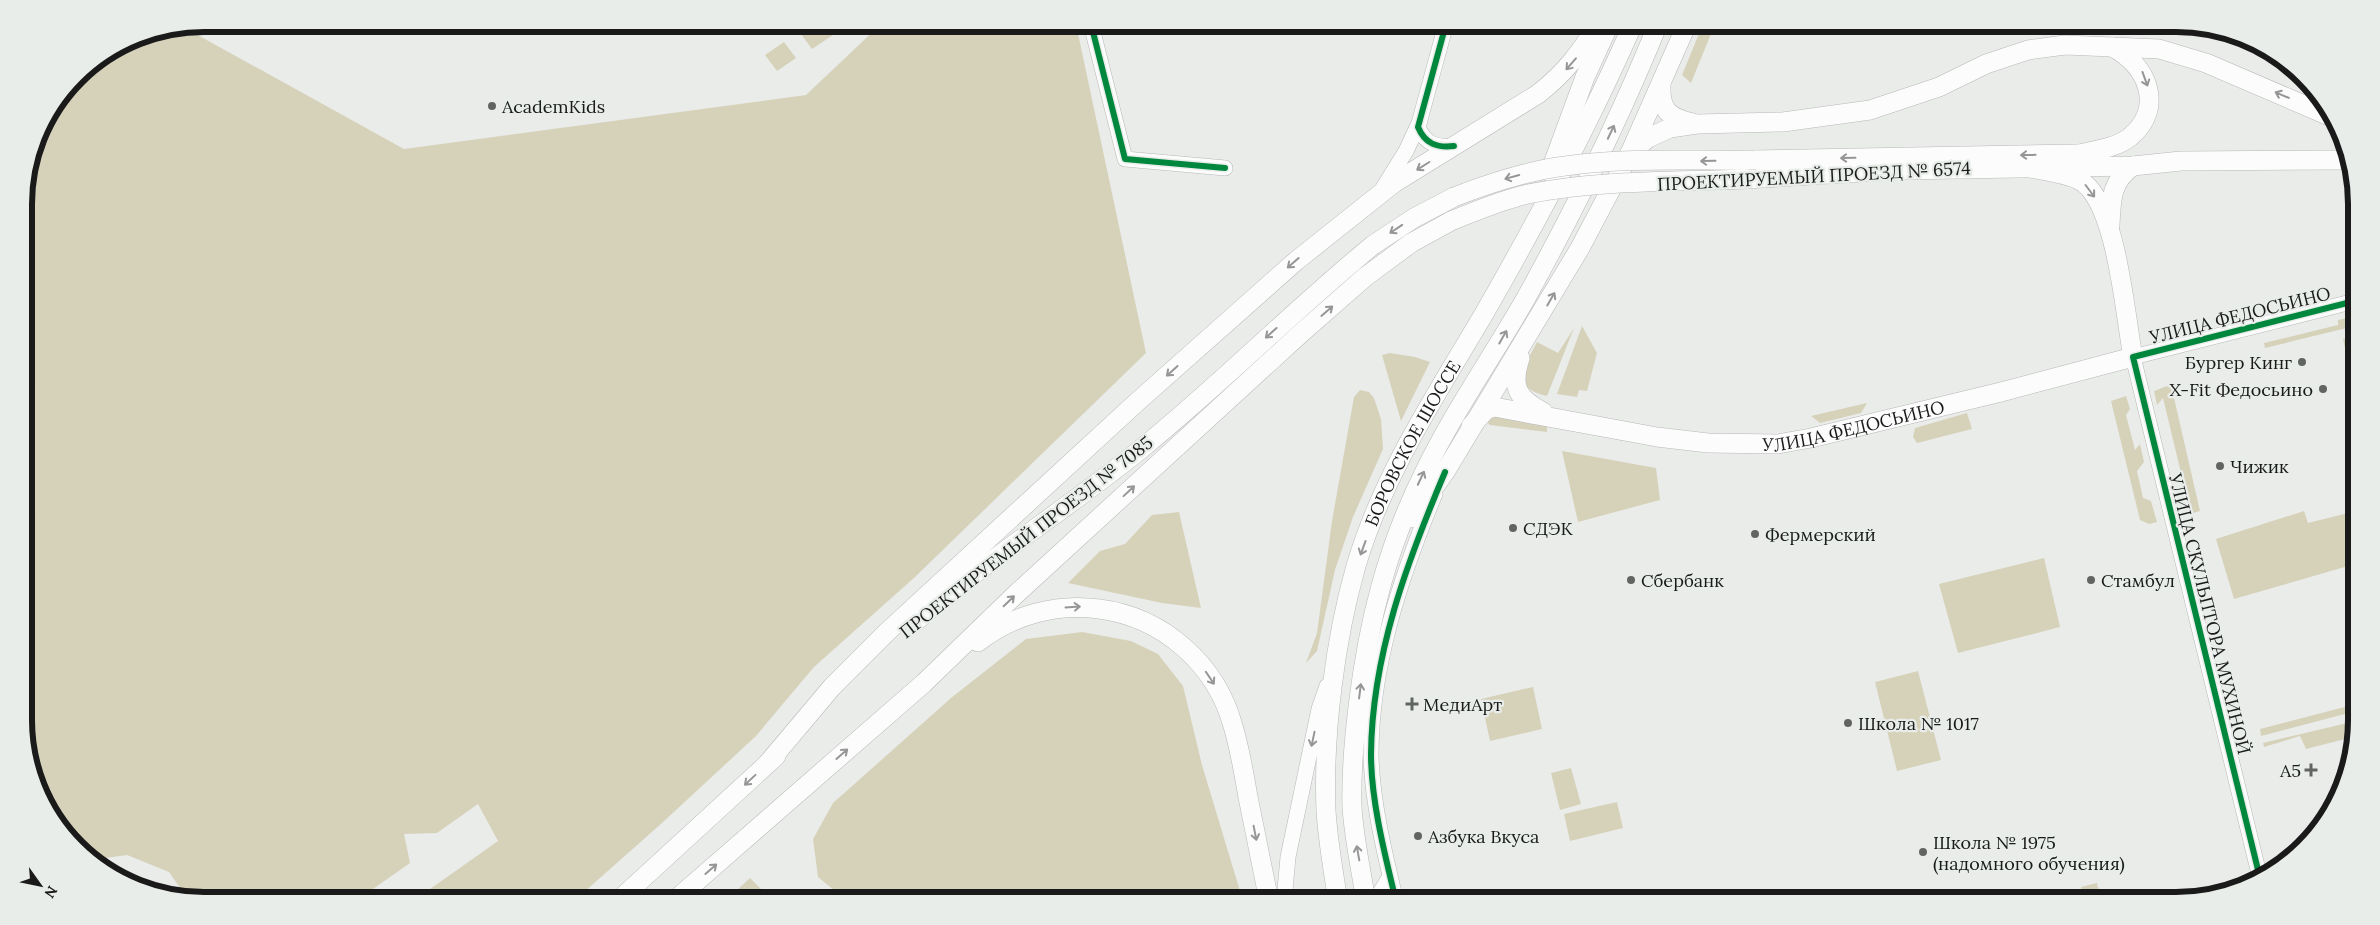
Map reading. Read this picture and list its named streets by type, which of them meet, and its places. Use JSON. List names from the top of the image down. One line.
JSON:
{"streets":{"main road":["ПРОЕКТИРУЕМЫЙ ПРОЕЗД № 6574","УЛИЦА ФЕДОСЬИНО","БОРОВСКОЕ ШОССЕ","ПРОЕКТИРУЕМЫЙ ПРОЕЗД № 7085"],"street":["УЛИЦА СКУЛЬПТОРА МУХИНОЙ"]},"crossings":[["ПРОЕКТИРУЕМЫЙ ПРОЕЗД № 6574","ПРОЕКТИРУЕМЫЙ ПРОЕЗД № 7085"],["УЛИЦА ФЕДОСЬИНО","УЛИЦА СКУЛЬПТОРА МУХИНОЙ"]],"places":{"other":["AcademKids","Бургер Кинг","X-Fit Федосьино","Чижик","СДЭК","Фермерский","Сбербанк","Стамбул","Школа № 1017","Азбука Вкуса","Школа № 1975 (надомного обучения)"],"health":["МедиАрт","А5"]},"north":"bottom right"}
